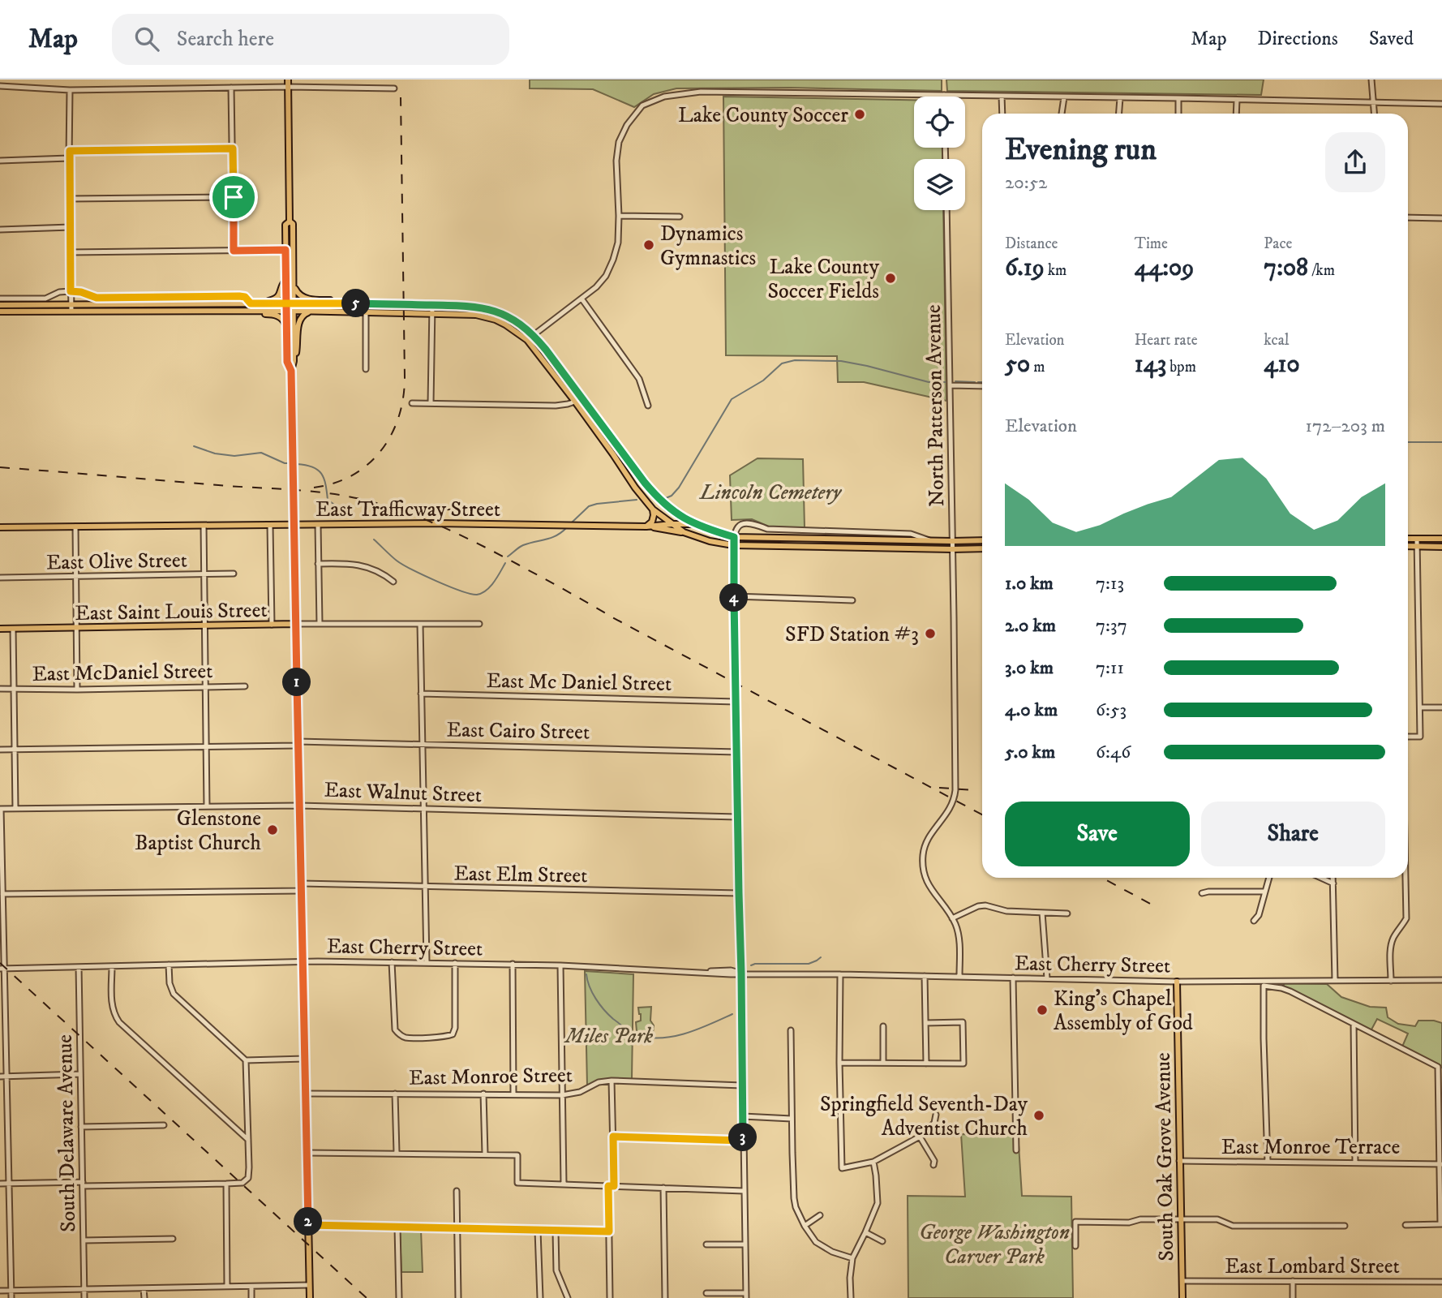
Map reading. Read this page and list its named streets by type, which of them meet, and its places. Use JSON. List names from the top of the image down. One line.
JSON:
{"streets":{"main road":["East Trafficway Street","East Saint Louis Street","South Oak Grove Avenue"],"street":["North Patterson Avenue","East Olive Street","East McDaniel Street","East Mc Daniel Street","East Cairo Street","East Walnut Street","East Elm Street","East Cherry Street","East Monroe Street","South Delaware Avenue","East Monroe Terrace","East Lombard Street"]},"crossings":[["East Cherry Street","South Delaware Avenue"],["East Cherry Street","South Oak Grove Avenue"],["East Monroe Terrace","South Oak Grove Avenue"],["South Oak Grove Avenue","East Lombard Street"]],"parks":["Lincoln Cemetery","Miles Park","George Washington Carver Park"],"places":["Lake County Soccer","Dynamics Gymnastics","Lake County Soccer Fields","SFD Station #3","Glenstone Baptist Church","King's Chapel Assembly of God","Springfield Seventh-Day Adventist Church"],"page":{"header":"Map","search":"Search here","nav":["Map","Directions","Saved"],"heading":["Evening run","20:52"],"stats":[["Distance","6.19 km"],["Time","44:09"],["Pace","7:08 /km"],["Elevation","50 m"],["Heart rate","143 bpm"],["kcal","410"]],"pins":["5","4","1","3","2"],"chart":["Elevation","172–203 m"],"list":[{"name":"1.0 km","note":"7:13"},{"name":"2.0 km","note":"7:37"},{"name":"3.0 km","note":"7:11"},{"name":"4.0 km","note":"6:53"},{"name":"5.0 km","note":"6:46"}],"buttons":["Save","Share"]}}
